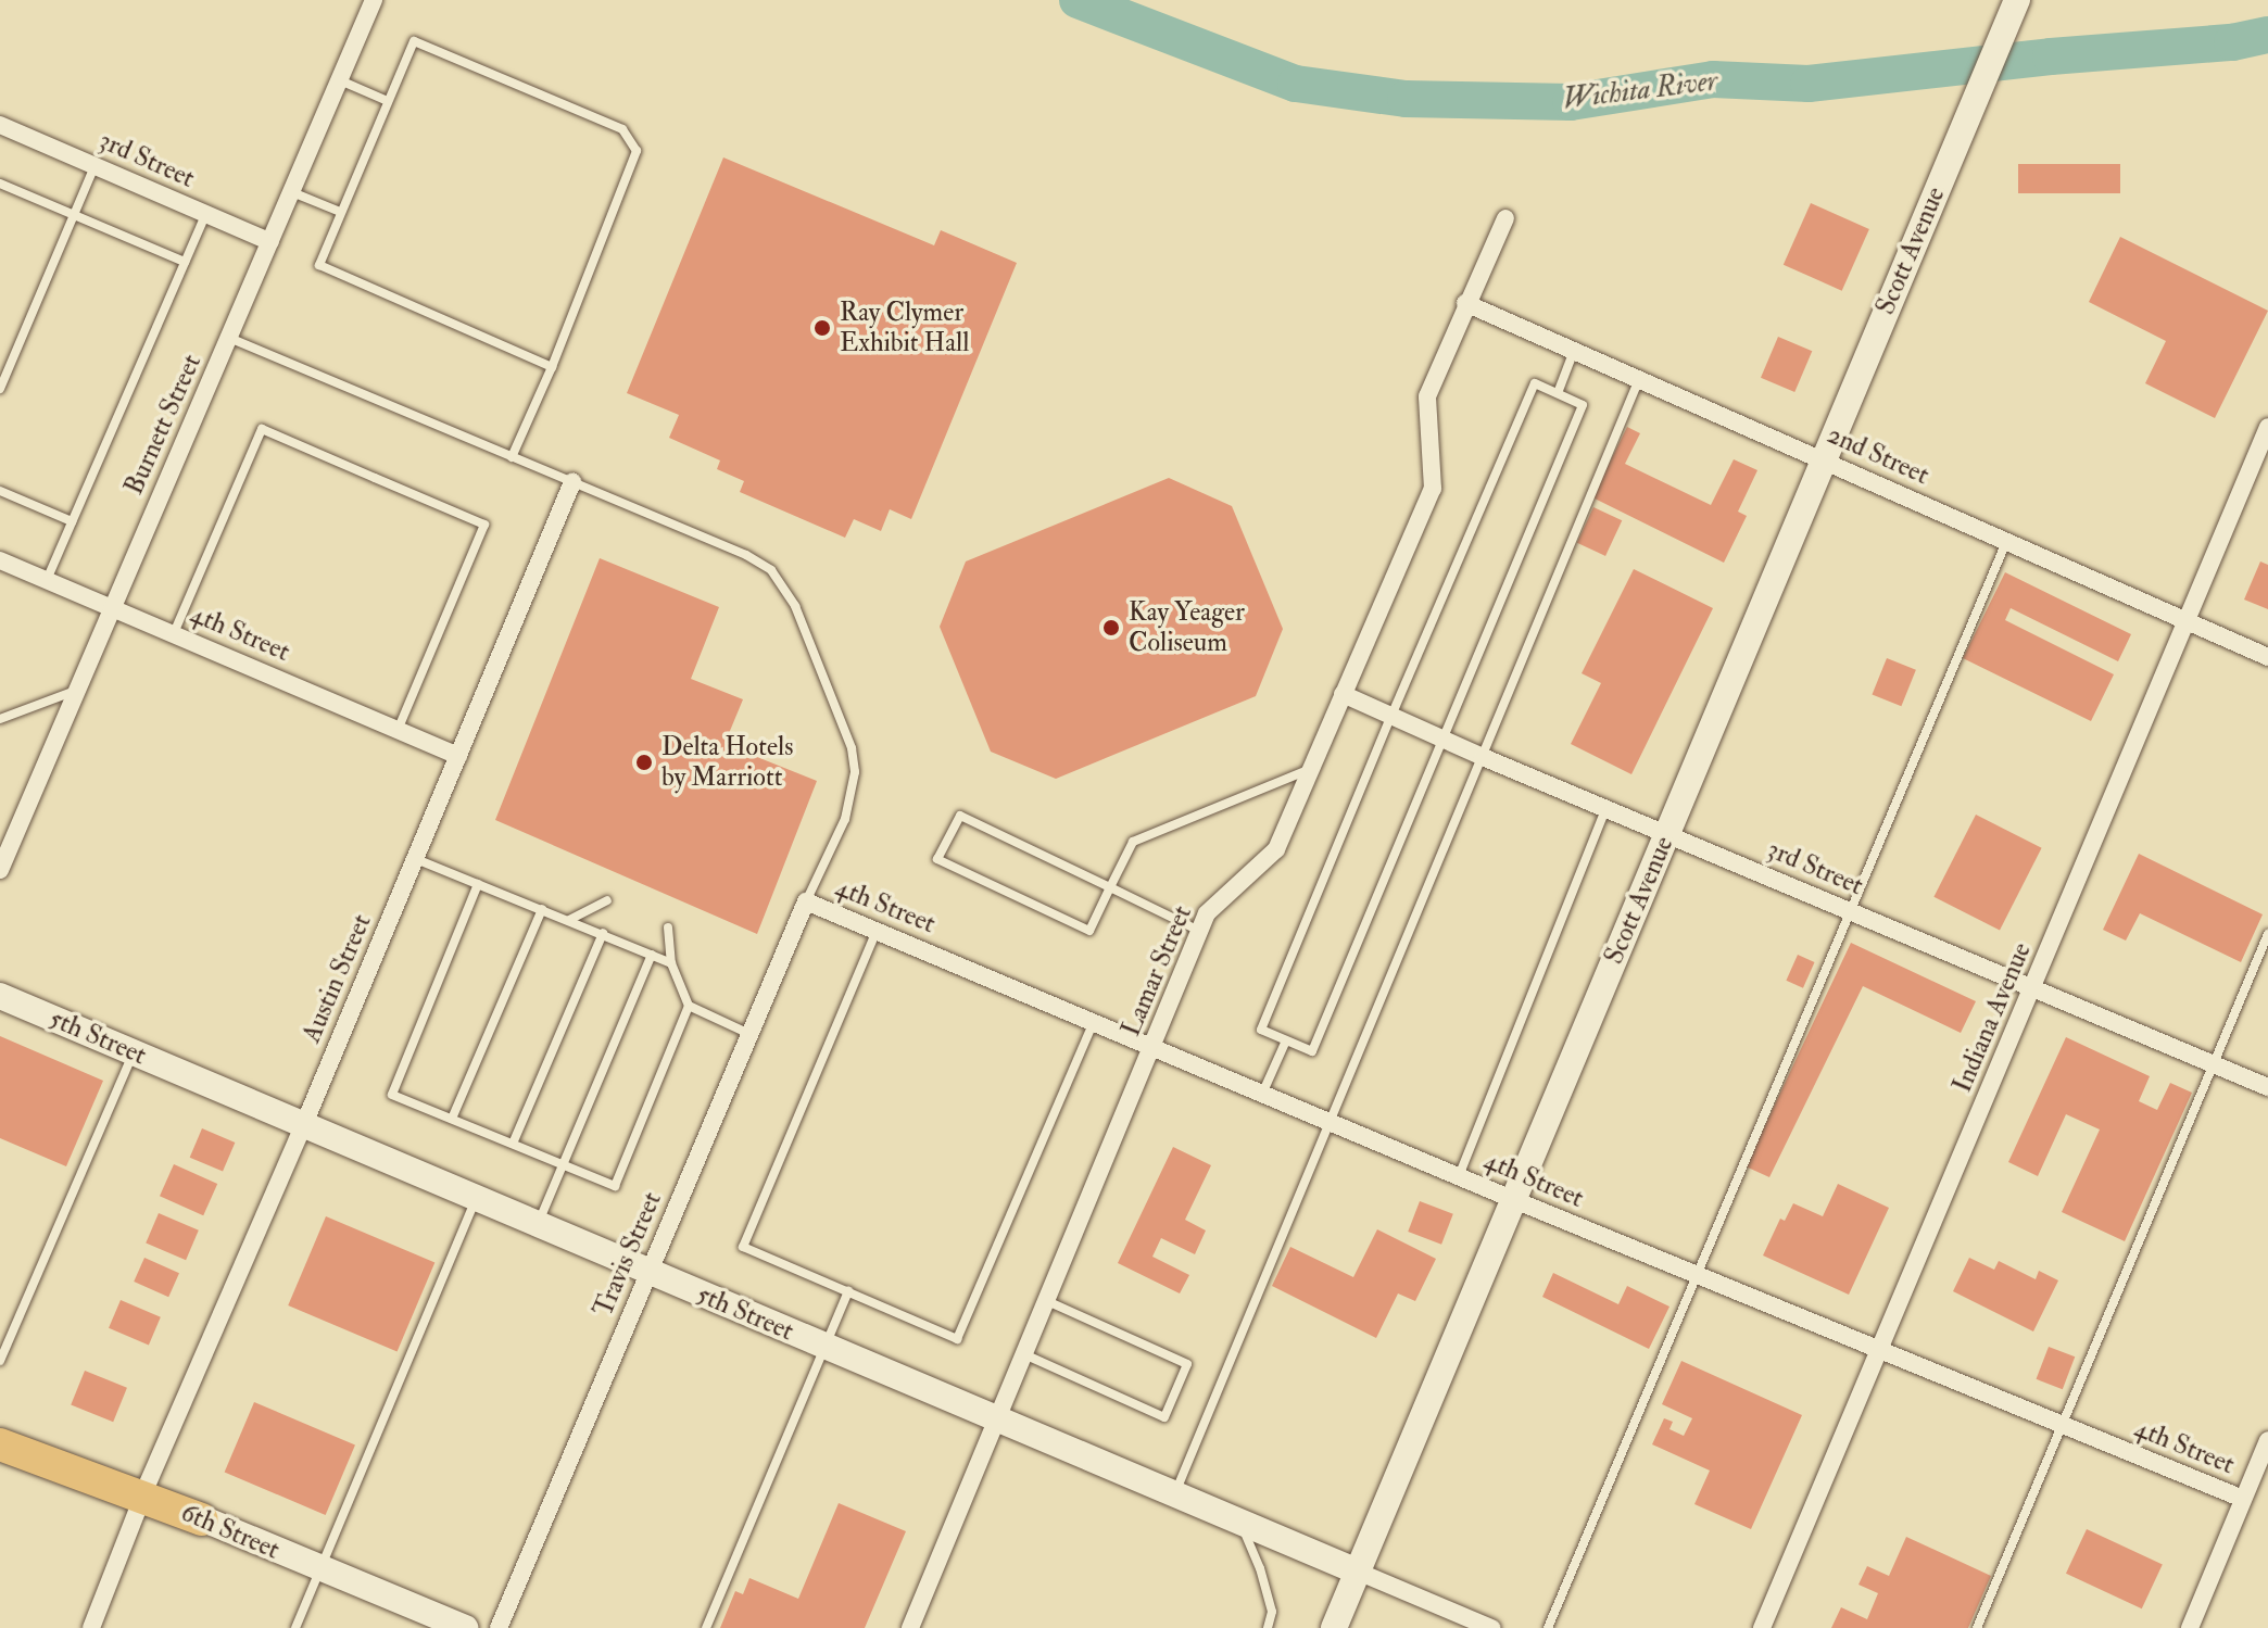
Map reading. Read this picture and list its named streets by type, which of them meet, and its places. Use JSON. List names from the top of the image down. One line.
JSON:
{"streets":{"main road":["Scott Avenue","5th Street","6th Street"],"street":["3rd Street","Burnett Street","2nd Street","4th Street","Lamar Street","Austin Street","Indiana Avenue","Travis Street"]},"crossings":[["3rd Street","Scott Avenue"],["3rd Street","Burnett Street"],["3rd Street","Lamar Street"],["3rd Street","Indiana Avenue"],["Scott Avenue","2nd Street"],["Scott Avenue","4th Street"],["Scott Avenue","5th Street"],["Burnett Street","4th Street"],["2nd Street","Lamar Street"],["2nd Street","Indiana Avenue"],["4th Street","Lamar Street"],["4th Street","Austin Street"],["4th Street","Indiana Avenue"],["4th Street","Travis Street"],["Lamar Street","5th Street"],["Austin Street","5th Street"],["5th Street","Travis Street"]],"water":["Wichita River"],"places":["Ray Clymer Exhibit Hall","Kay Yeager Coliseum","Delta Hotels by Marriott"]}
